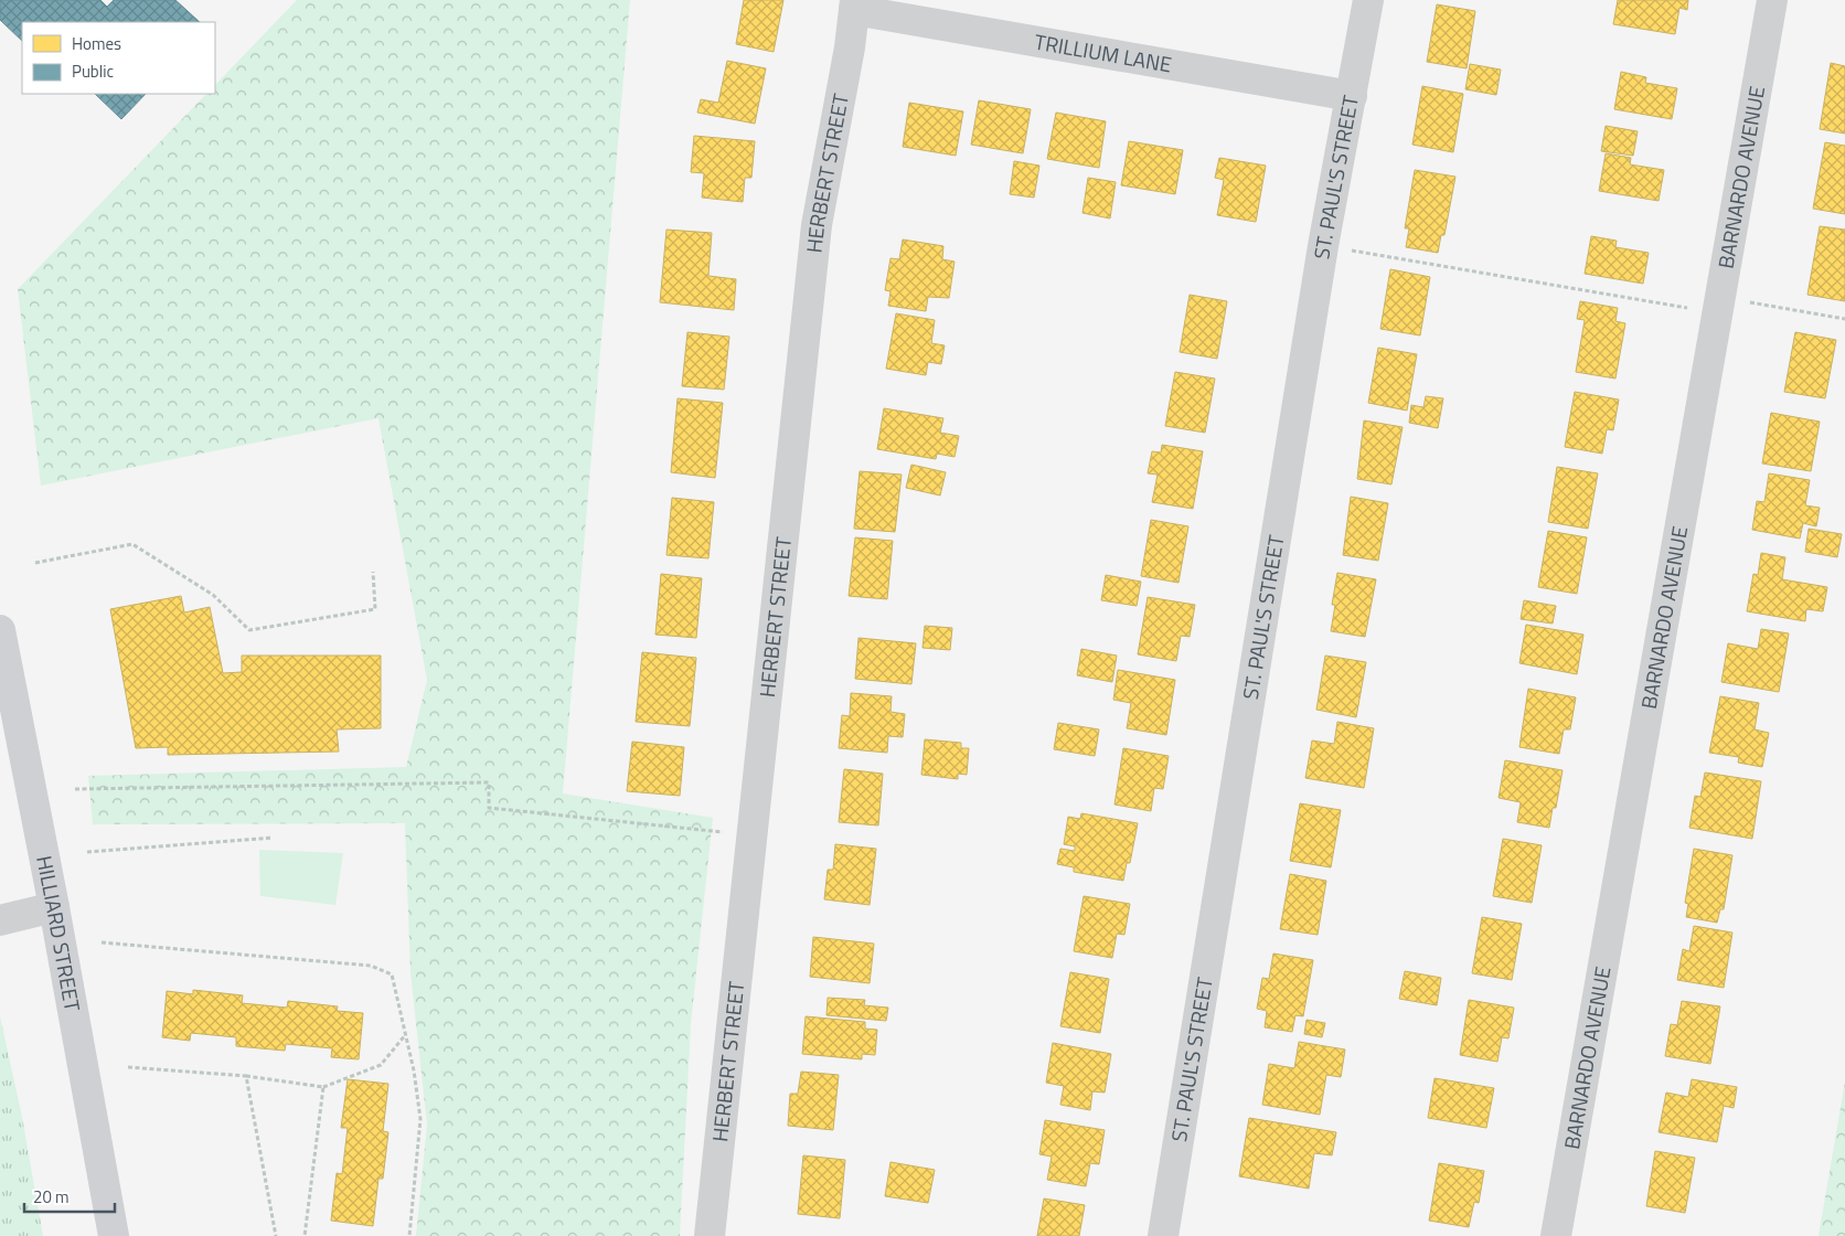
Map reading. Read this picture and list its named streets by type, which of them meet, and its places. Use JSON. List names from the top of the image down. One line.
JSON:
{"streets":{"street":["TRILLIUM LANE","HERBERT STREET","ST. PAUL'S STREET","BARNARDO AVENUE","HILLIARD STREET"]},"crossings":[["TRILLIUM LANE","HERBERT STREET"],["TRILLIUM LANE","ST. PAUL'S STREET"]],"legend":["Homes","Public"],"scale_bar":"20 m"}
